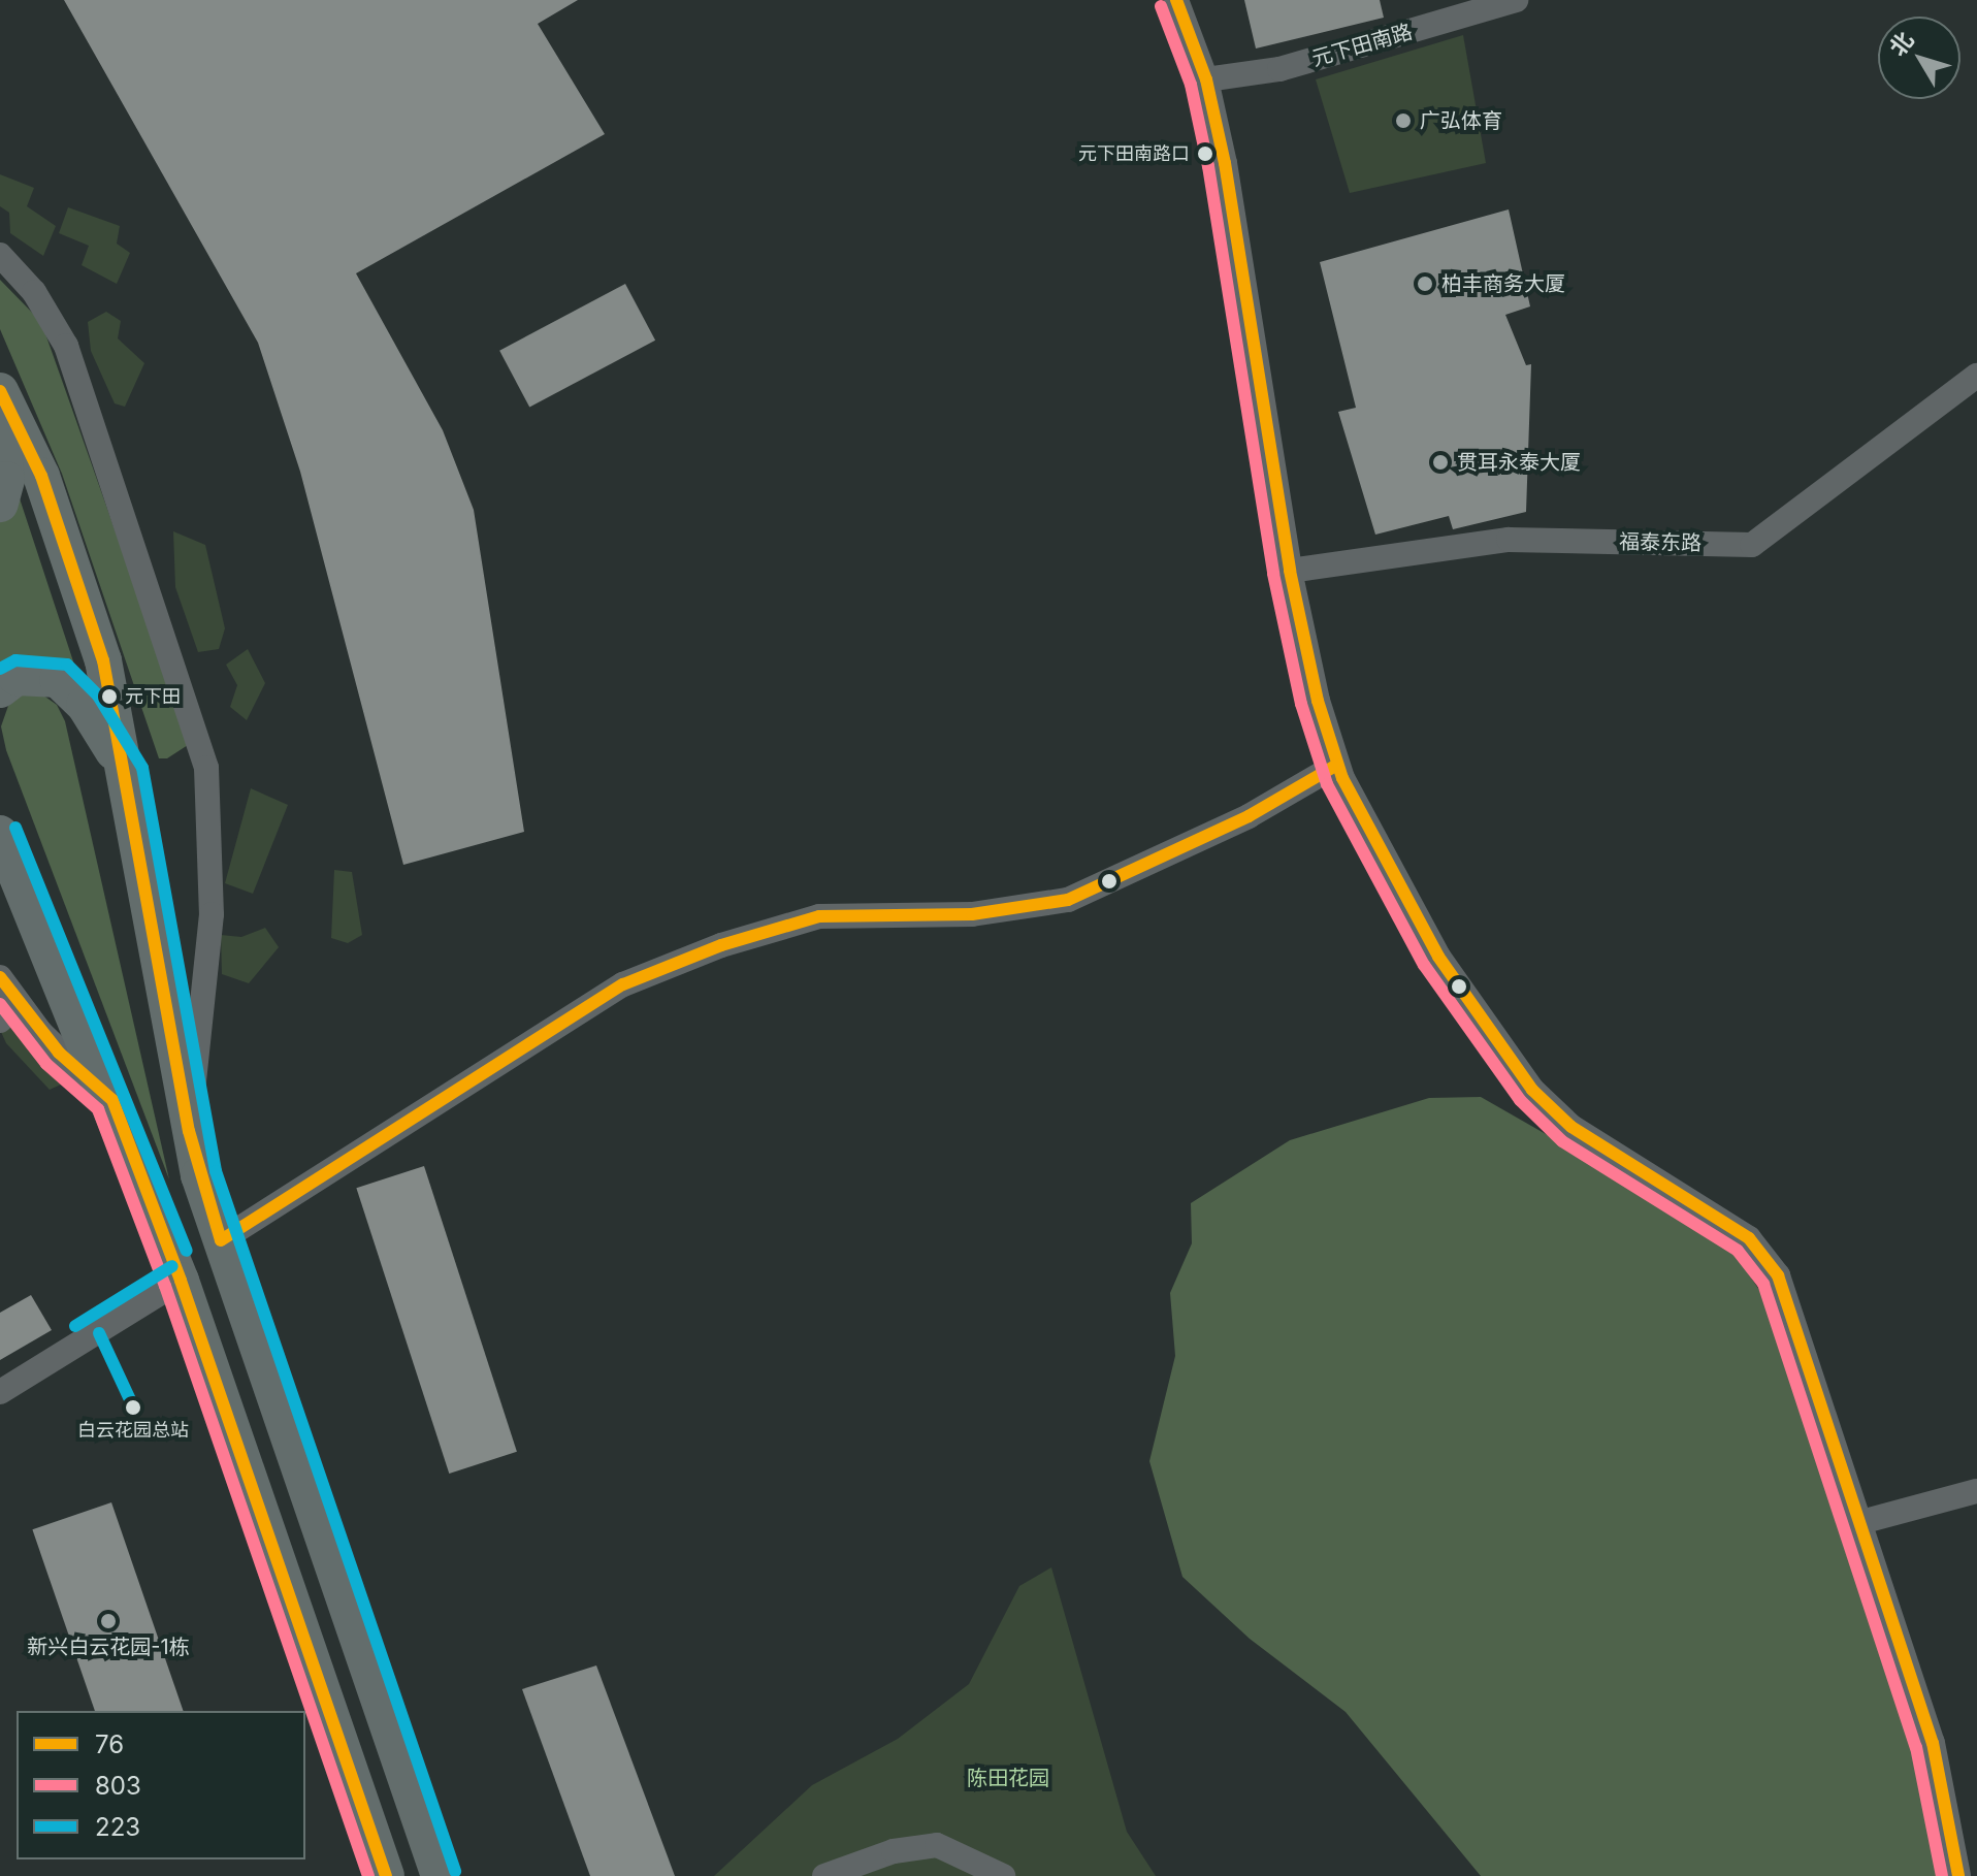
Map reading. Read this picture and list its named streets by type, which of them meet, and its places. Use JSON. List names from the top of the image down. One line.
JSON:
{"streets":{"street":["元下田南路","福泰东路"]},"parks":["陈田花园"],"places":["广弘体育","元下田南路口","柏丰商务大厦","贯耳永泰大厦","元下田","白云花园总站","新兴白云花园-1栋"],"lines":["transit line 76","transit line 803","transit line 223"],"legend":["76","803","223"],"north":"top left"}
